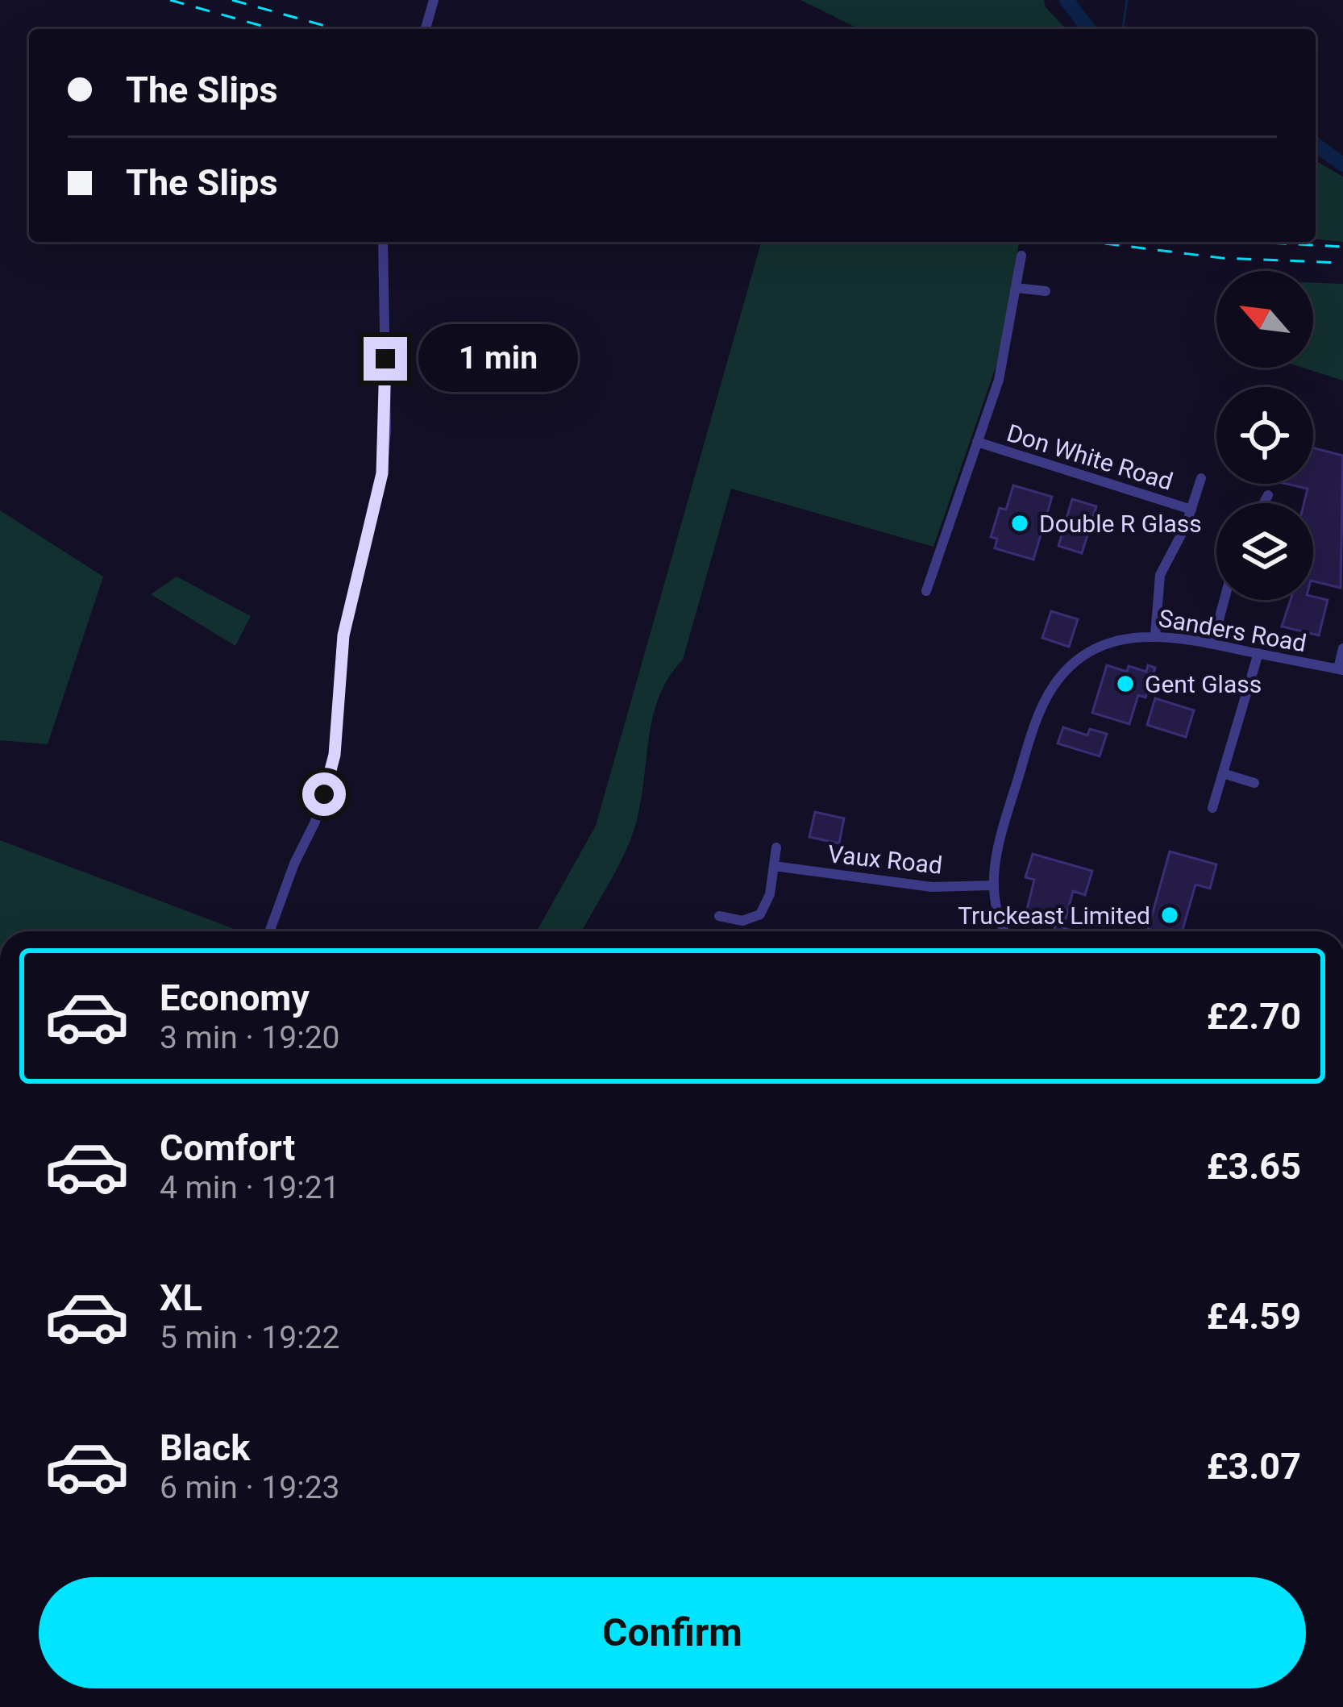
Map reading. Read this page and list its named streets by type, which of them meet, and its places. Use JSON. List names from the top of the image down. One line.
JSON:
{"streets":{"street":["Don White Road","Sanders Road","Vaux Road"]},"crossings":[["Don White Road","Sanders Road"],["Sanders Road","Vaux Road"]],"places":["Double R Glass","Gent Glass","Truckeast Limited"],"north":"top left","page":{"banner":["The Slips","The Slips"],"bubble":"1 min","list":[{"name":"Economy","note":"3 min · 19:20","value":"£2.70"},{"name":"Comfort","note":"4 min · 19:21","value":"£3.65"},{"name":"XL","note":"5 min · 19:22","value":"£4.59"},{"name":"Black","note":"6 min · 19:23","value":"£3.07"}],"buttons":"Confirm"}}
